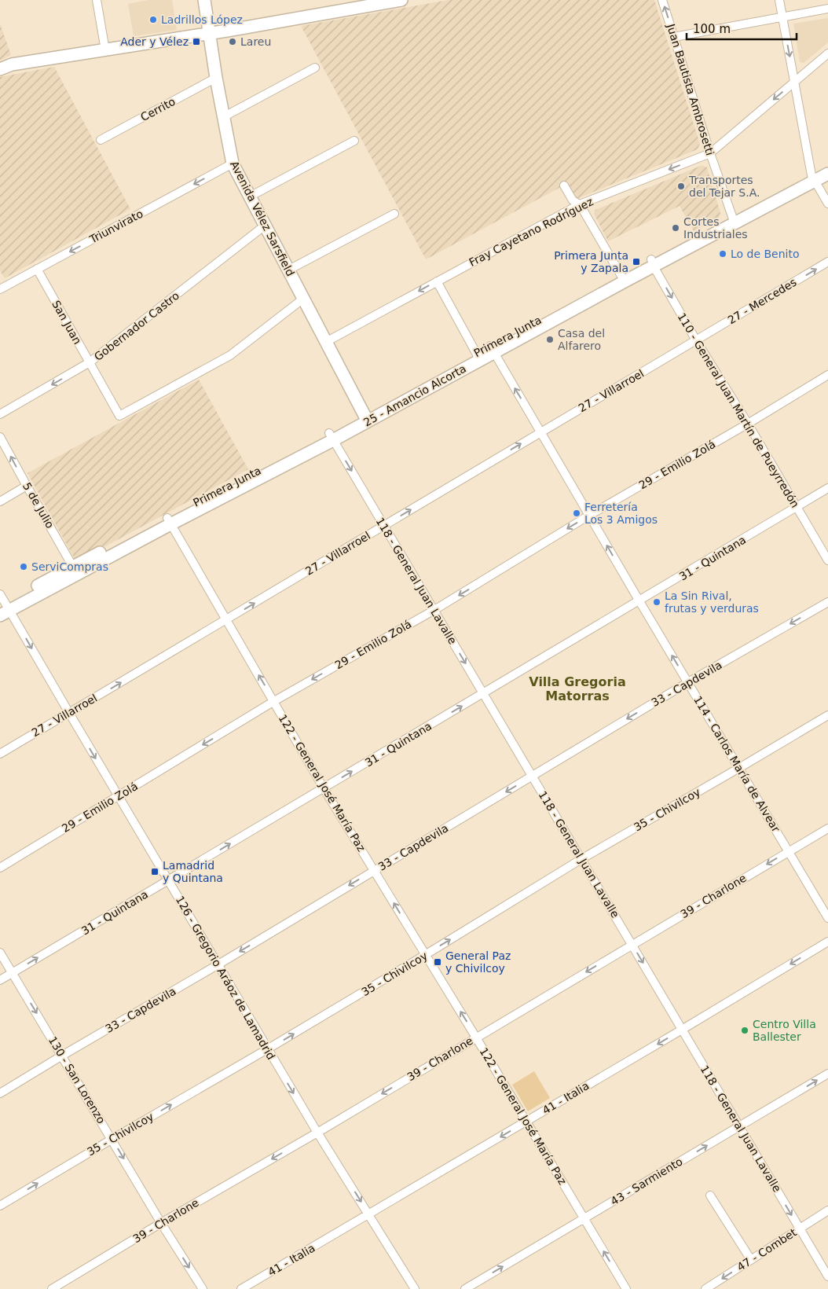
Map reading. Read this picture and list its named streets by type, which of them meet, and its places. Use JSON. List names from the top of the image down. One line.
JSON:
{"streets":{"main road":["Avenida Vélez Sarsfield","Primera Junta"],"street":["Juan Bautista Ambrosetti","Cerrito","Triunvirato","Fray Cayetano Rodríguez","27 - Mercedes","San Juan","Gobernador Castro","27 - Villarroel","110 - General Juan Martín de Pueyrredón","29 - Emilio Zolá","5 de Julio","31 - Quintana","118 - General Juan Lavalle","33 - Capdevila","114 - Carlos María de Alvear","122 - General José María Paz","35 - Chivilcoy","39 - Charlone","126 - Gregorio Aráoz de Lamadrid","130 - San Lorenzo","41 - Italia","43 - Sarmiento","47 - Combet"]},"crossings":[["Juan Bautista Ambrosetti","Fray Cayetano Rodríguez"],["Juan Bautista Ambrosetti","Primera Junta"],["Cerrito","Avenida Vélez Sarsfield"],["Avenida Vélez Sarsfield","Triunvirato"],["Avenida Vélez Sarsfield","Fray Cayetano Rodríguez"],["Avenida Vélez Sarsfield","San Juan"],["Avenida Vélez Sarsfield","Gobernador Castro"],["Avenida Vélez Sarsfield","Primera Junta"],["Triunvirato","San Juan"],["27 - Mercedes","27 - Villarroel"],["27 - Mercedes","110 - General Juan Martín de Pueyrredón"],["San Juan","Gobernador Castro"],["Primera Junta","110 - General Juan Martín de Pueyrredón"],["Primera Junta","5 de Julio"],["Primera Junta","118 - General Juan Lavalle"],["Primera Junta","114 - Carlos María de Alvear"],["Primera Junta","122 - General José María Paz"],["Primera Junta","126 - Gregorio Aráoz de Lamadrid"],["27 - Villarroel","110 - General Juan Martín de Pueyrredón"],["27 - Villarroel","118 - General Juan Lavalle"],["27 - Villarroel","114 - Carlos María de Alvear"],["27 - Villarroel","122 - General José María Paz"],["27 - Villarroel","126 - Gregorio Aráoz de Lamadrid"],["110 - General Juan Martín de Pueyrredón","29 - Emilio Zolá"],["110 - General Juan Martín de Pueyrredón","31 - Quintana"],["29 - Emilio Zolá","118 - General Juan Lavalle"],["29 - Emilio Zolá","114 - Carlos María de Alvear"],["29 - Emilio Zolá","122 - General José María Paz"],["29 - Emilio Zolá","126 - Gregorio Aráoz de Lamadrid"],["31 - Quintana","118 - General Juan Lavalle"],["31 - Quintana","114 - Carlos María de Alvear"],["31 - Quintana","122 - General José María Paz"],["31 - Quintana","126 - Gregorio Aráoz de Lamadrid"],["31 - Quintana","130 - San Lorenzo"],["118 - General Juan Lavalle","33 - Capdevila"],["118 - General Juan Lavalle","35 - Chivilcoy"],["118 - General Juan Lavalle","39 - Charlone"],["118 - General Juan Lavalle","41 - Italia"],["118 - General Juan Lavalle","43 - Sarmiento"],["118 - General Juan Lavalle","47 - Combet"],["33 - Capdevila","114 - Carlos María de Alvear"],["33 - Capdevila","122 - General José María Paz"],["33 - Capdevila","126 - Gregorio Aráoz de Lamadrid"],["33 - Capdevila","130 - San Lorenzo"],["114 - Carlos María de Alvear","35 - Chivilcoy"],["114 - Carlos María de Alvear","39 - Charlone"],["122 - General José María Paz","35 - Chivilcoy"],["122 - General José María Paz","39 - Charlone"],["122 - General José María Paz","41 - Italia"],["122 - General José María Paz","43 - Sarmiento"],["35 - Chivilcoy","126 - Gregorio Aráoz de Lamadrid"],["35 - Chivilcoy","130 - San Lorenzo"],["39 - Charlone","126 - Gregorio Aráoz de Lamadrid"],["39 - Charlone","130 - San Lorenzo"],["126 - Gregorio Aráoz de Lamadrid","41 - Italia"]],"one_way":["Triunvirato","Fray Cayetano Rodríguez","27 - Mercedes","27 - Villarroel","29 - Emilio Zolá","5 de Julio","31 - Quintana","118 - General Juan Lavalle","33 - Capdevila","114 - Carlos María de Alvear","122 - General José María Paz","35 - Chivilcoy","39 - Charlone","126 - Gregorio Aráoz de Lamadrid","130 - San Lorenzo","41 - Italia","43 - Sarmiento","47 - Combet"],"districts":["Villa Gregoria Matorras"],"places":{"other":["Ladrillos López","Lareu","Transportes del Tejar S.A.","Cortes Industriales","Lo de Benito","Casa del Alfarero","Ferretería Los 3 Amigos","ServiCompras","La Sin Rival, frutas y verduras","Centro Villa Ballester"],"transit":["Ader y Vélez","Primera Junta y Zapala","Lamadrid y Quintana","General Paz y Chivilcoy"]},"scale_bar":"100 m"}
